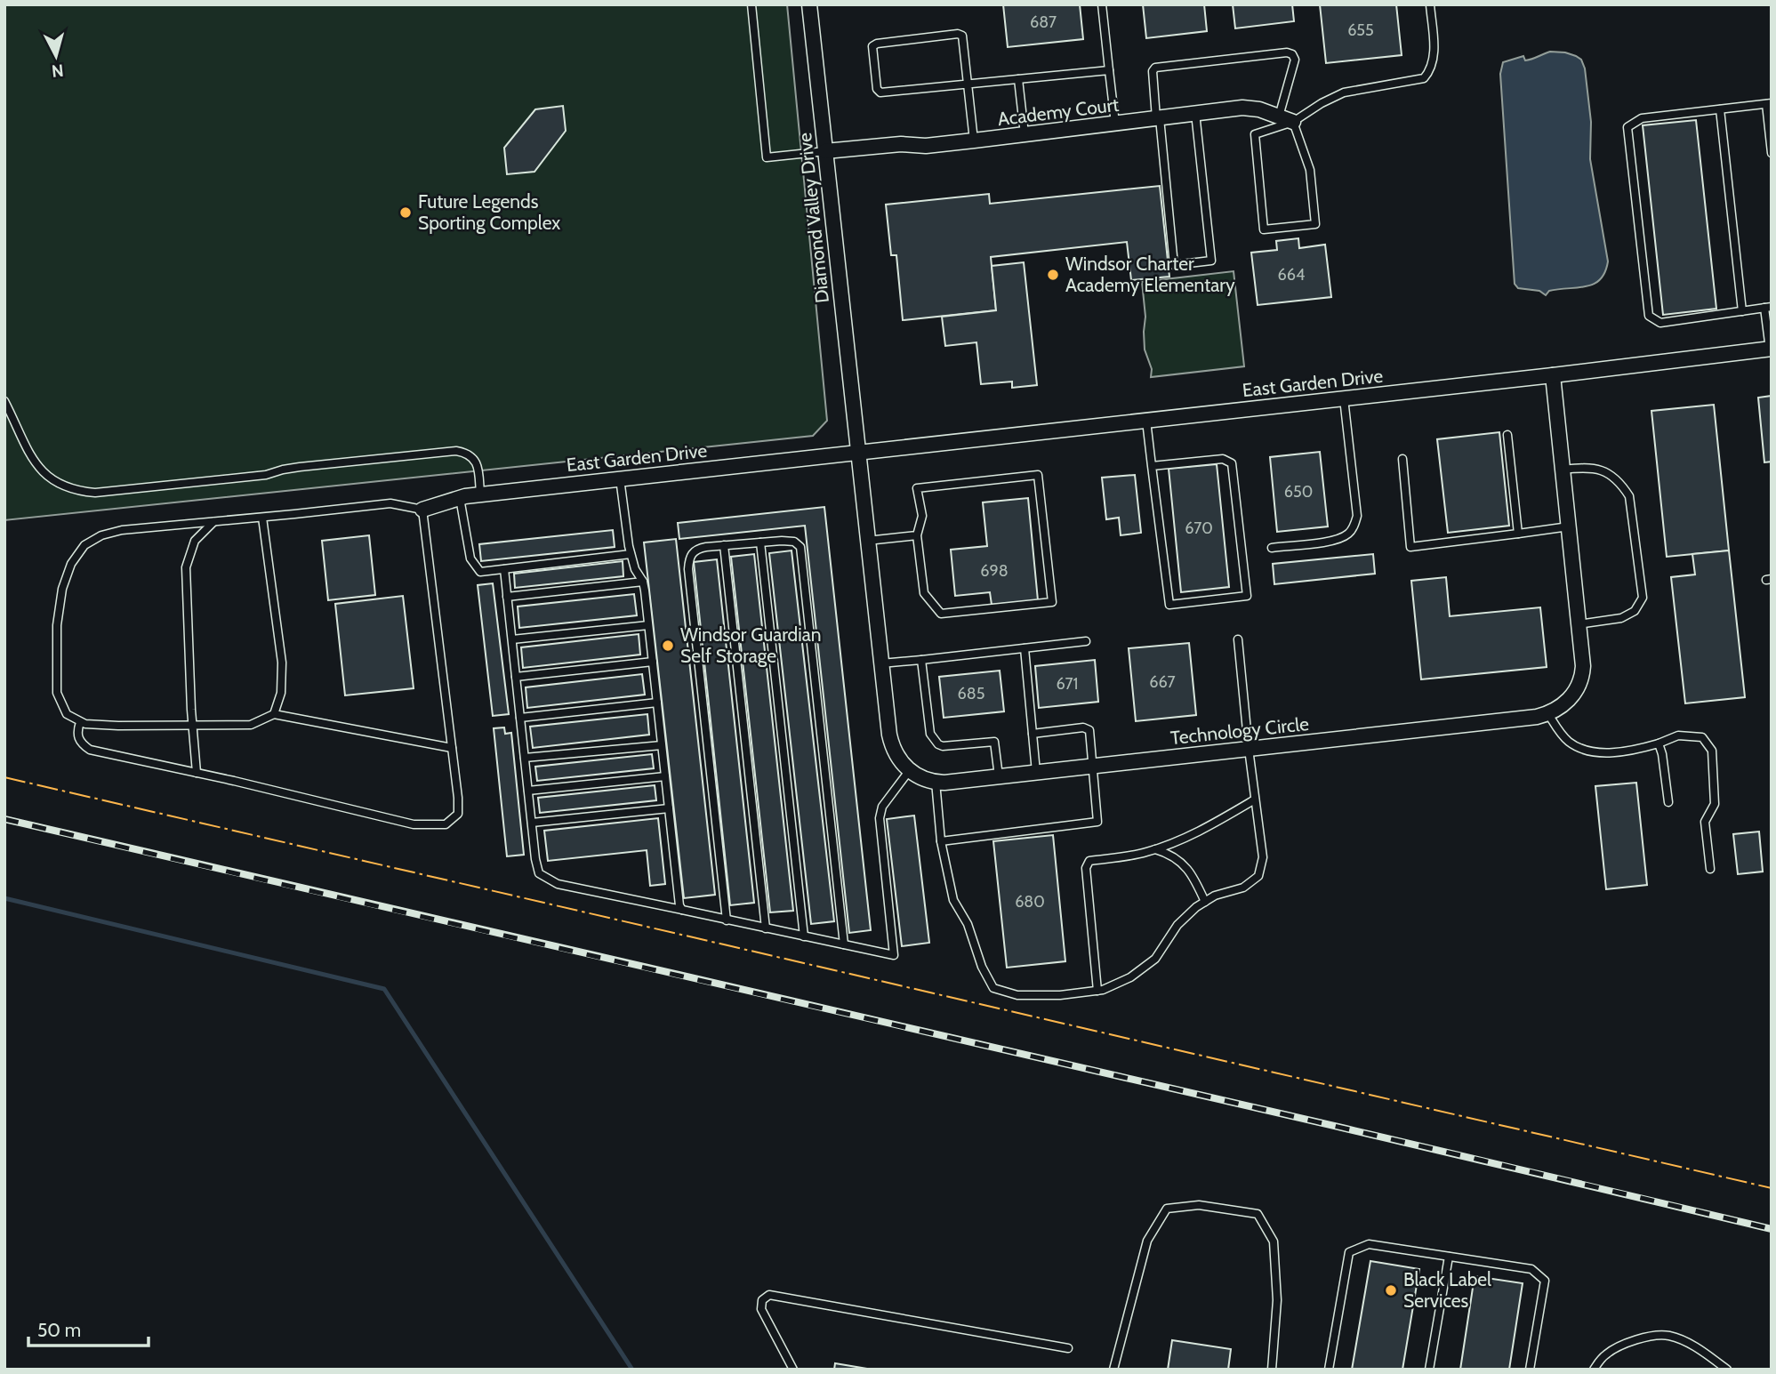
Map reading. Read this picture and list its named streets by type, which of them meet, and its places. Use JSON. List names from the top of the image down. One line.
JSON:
{"streets":{"street":["Academy Court","Diamond Valley Drive","East Garden Drive","Technology Circle"]},"crossings":[["Academy Court","Diamond Valley Drive"],["Diamond Valley Drive","East Garden Drive"],["East Garden Drive","Technology Circle"]],"places":["Future Legends Sporting Complex","Windsor Charter Academy Elementary","Windsor Guardian Self Storage","Black Label Services"],"house_numbers":["687","655","664","650","670","698","667","671","685","680"],"scale_bar":"50 m","north":"bottom"}
